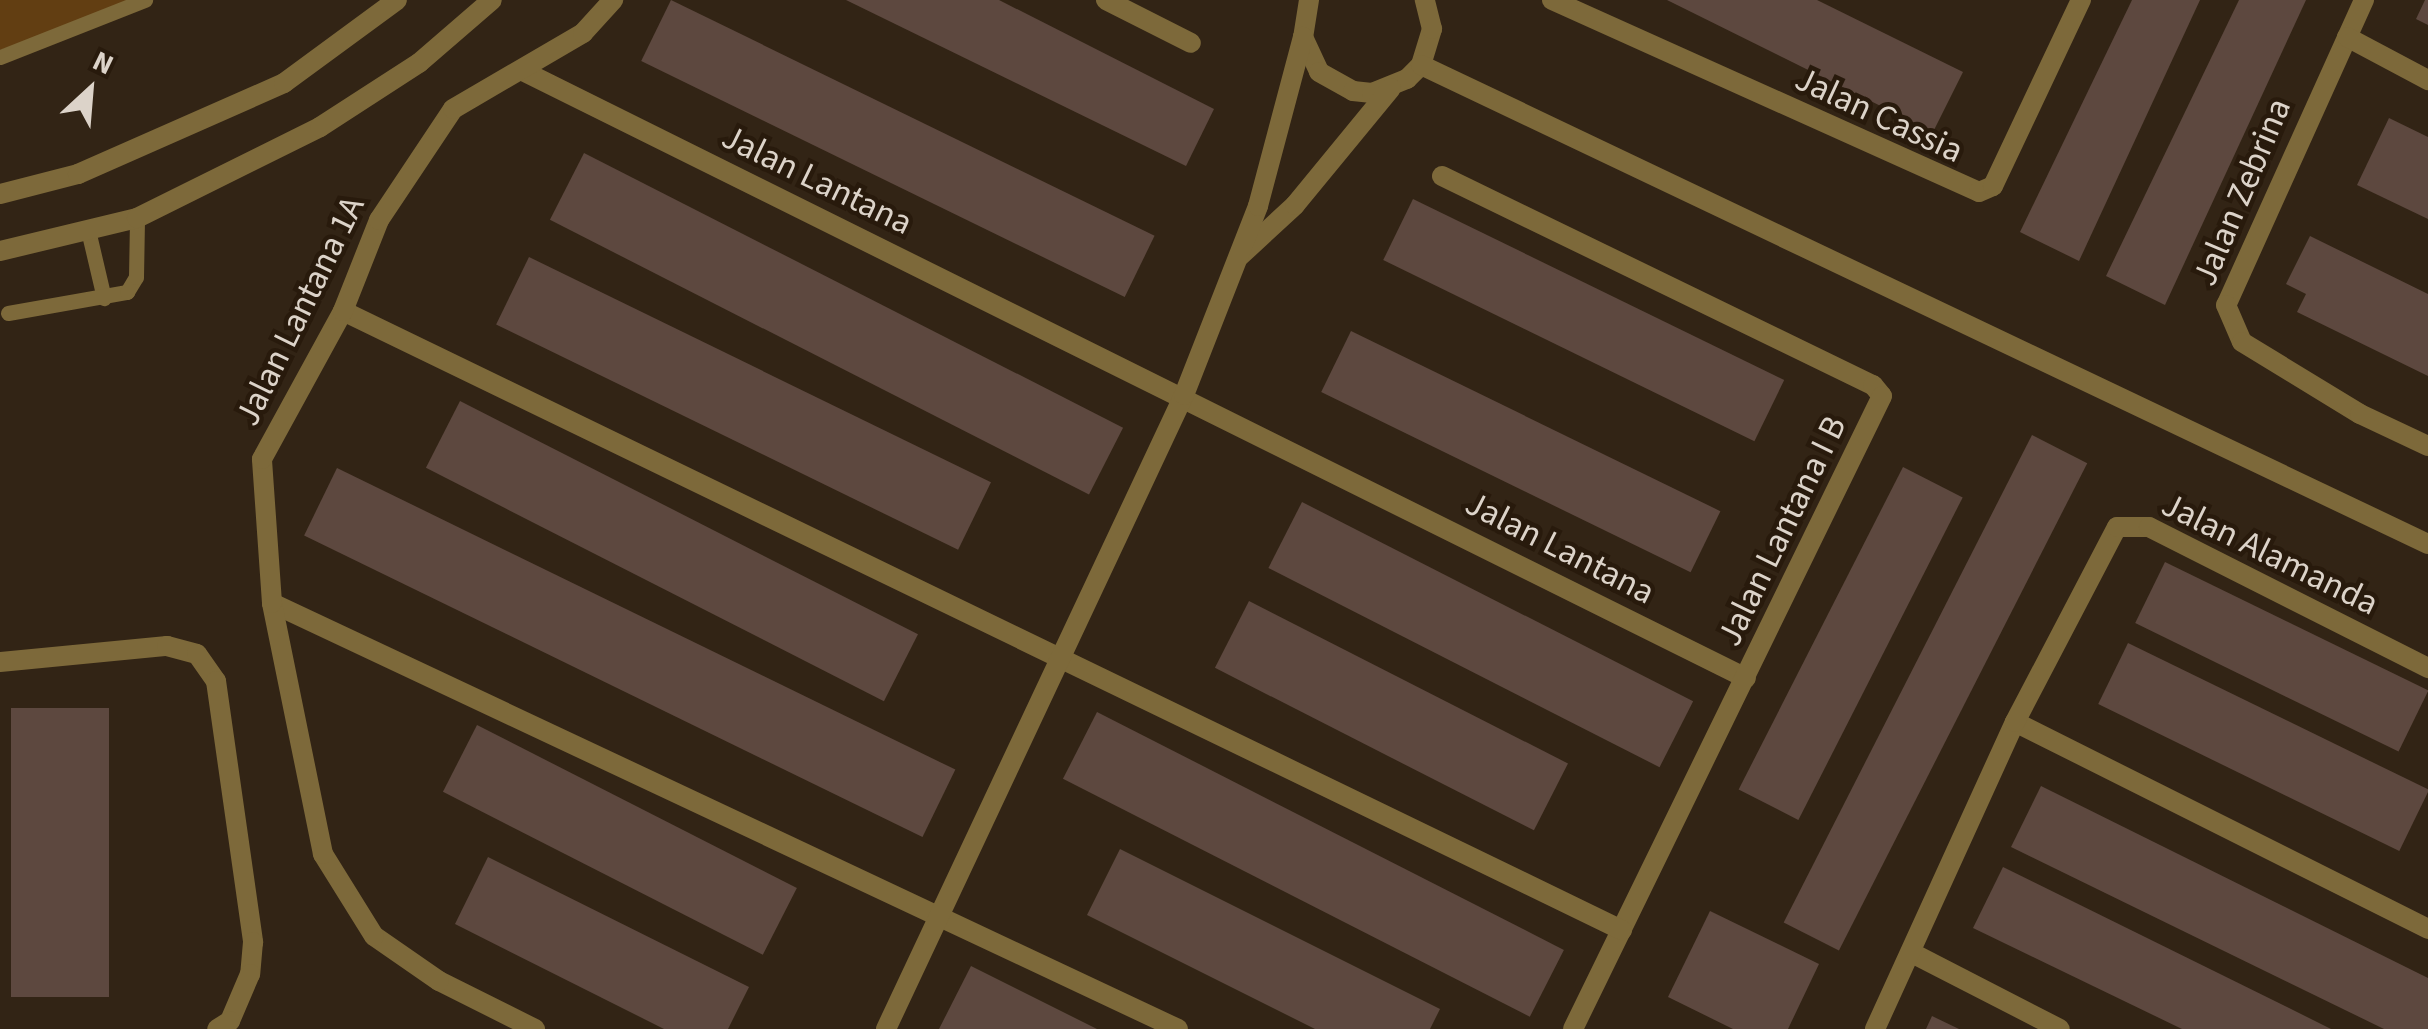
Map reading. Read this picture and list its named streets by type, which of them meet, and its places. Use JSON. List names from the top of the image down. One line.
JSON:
{"streets":{"street":["Jalan Cassia","Jalan Lantana","Jalan Zebrina","Jalan Lantana 1A","Jalan Lantana I B","Jalan Alamanda"]},"crossings":[["Jalan Lantana","Jalan Lantana 1A"],["Jalan Lantana","Jalan Lantana I B"]],"north":"top right"}
